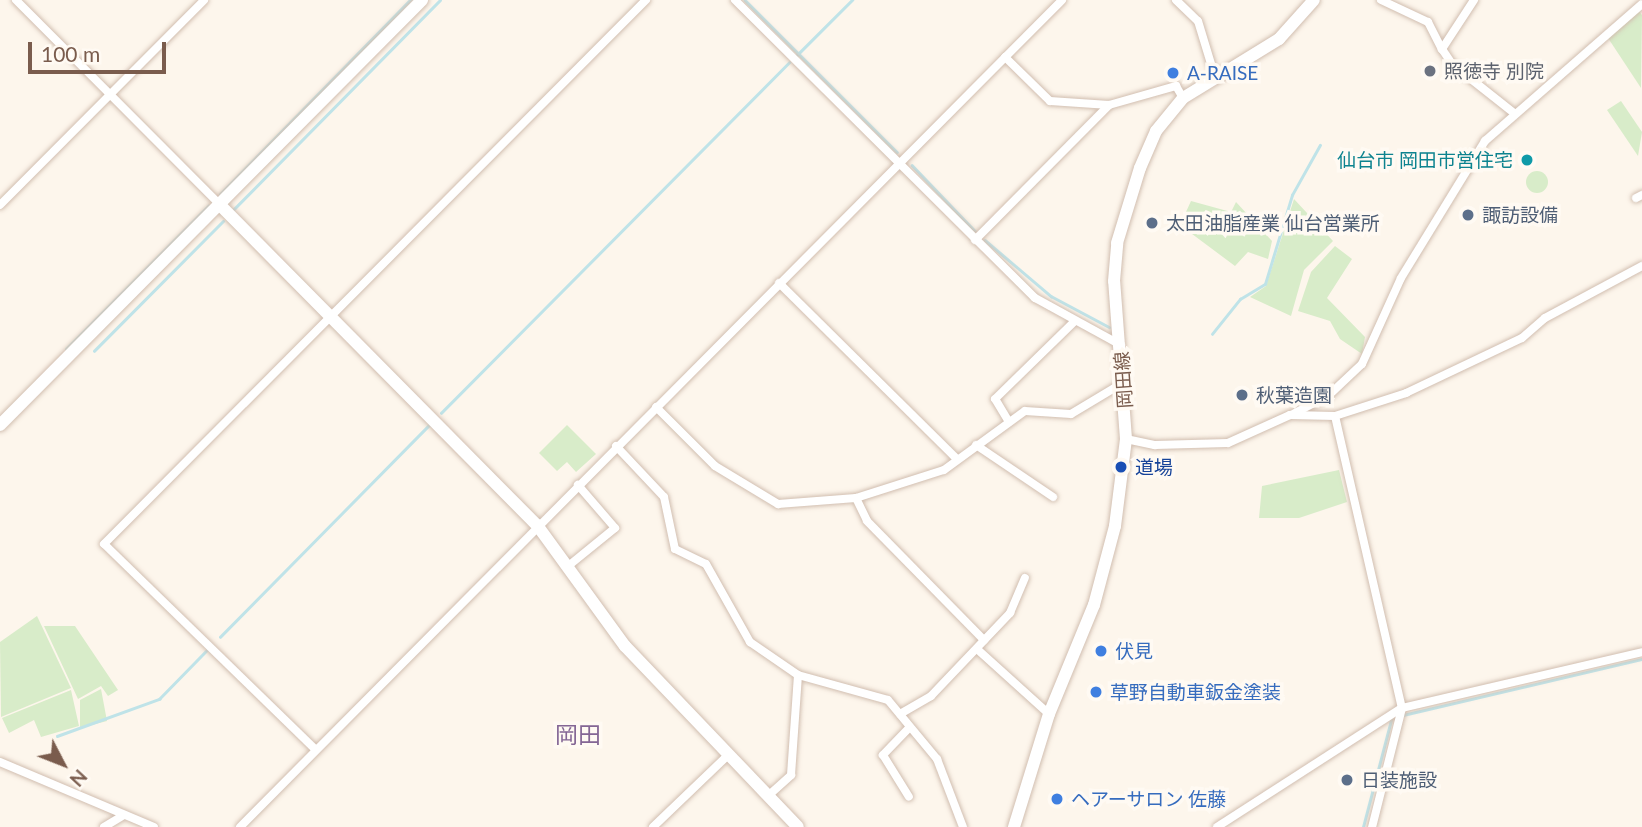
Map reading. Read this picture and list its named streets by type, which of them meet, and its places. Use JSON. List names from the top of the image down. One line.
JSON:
{"streets":{"street":["岡田線"]},"districts":["岡田"],"places":["照徳寺 別院","A-RAISE","仙台市 岡田市営住宅","諏訪設備","太田油脂産業 仙台営業所","秋葉造園","道場","伏見","草野自動車鈑金塗装","日装施設","ヘアーサロン 佐藤"],"scale_bar":"100 m","north":"bottom right"}
